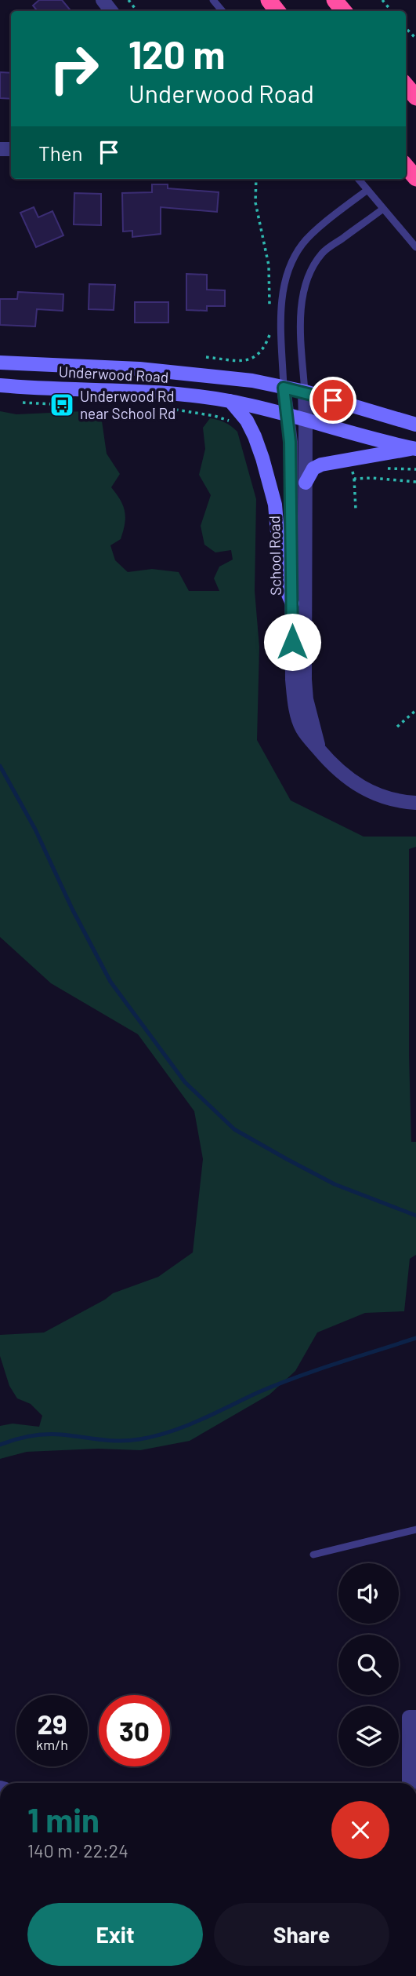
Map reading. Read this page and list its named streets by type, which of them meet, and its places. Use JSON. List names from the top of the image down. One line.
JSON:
{"streets":{"main road":["Underwood Road"],"street":["School Road"]},"crossings":[["Underwood Road","School Road"]],"places":{"bus stop":["Underwood Rd near School Rd"]},"page":{"turn":["120 m","Underwood Road"],"then":"Then","speed":"29 km/h","limit":"30","heading":["1 min","140 m · 22:24"],"buttons":["Exit","Share"]}}
